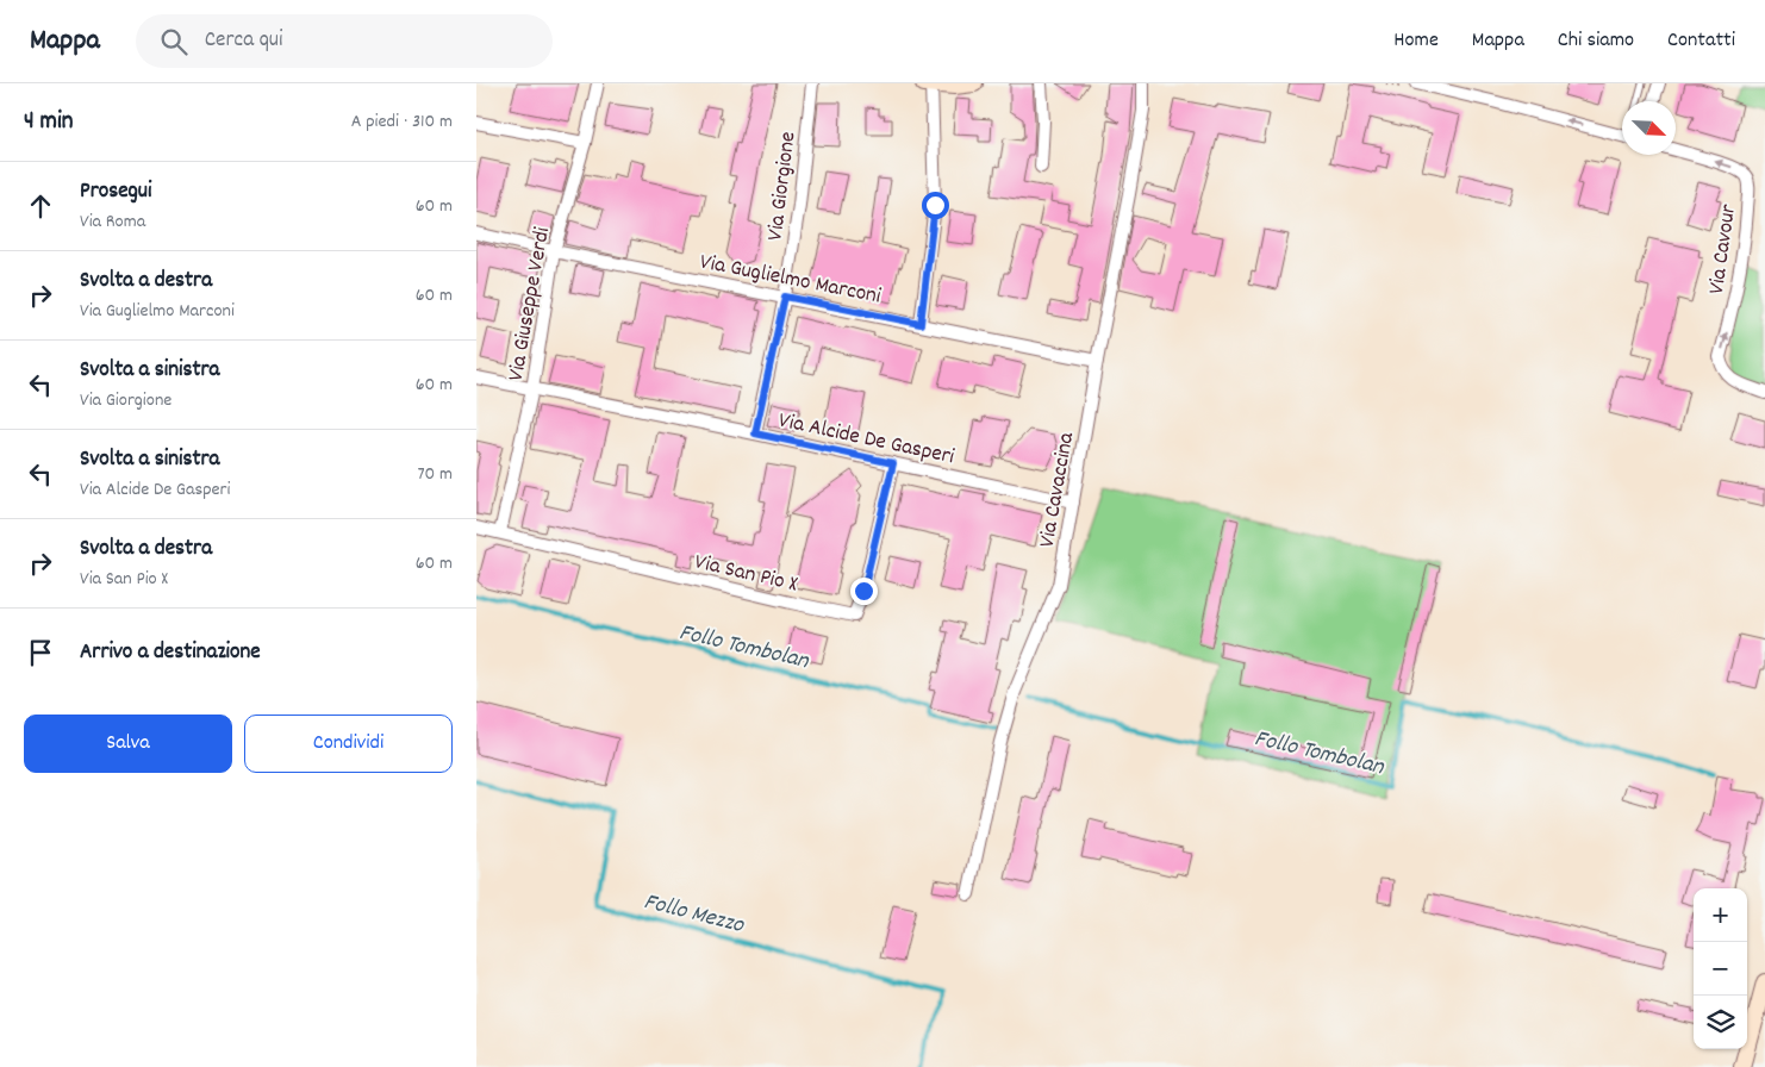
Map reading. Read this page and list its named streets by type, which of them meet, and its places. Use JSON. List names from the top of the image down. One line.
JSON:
{"streets":{"street":["Via Giorgione","Via Cavour","Via Guglielmo Marconi","Via Giuseppe Verdi","Via Alcide De Gasperi","Via Cavaccina","Via San Pio X"]},"crossings":[["Via Giorgione","Via Guglielmo Marconi"],["Via Giorgione","Via Alcide De Gasperi"],["Via Guglielmo Marconi","Via Giuseppe Verdi"],["Via Guglielmo Marconi","Via Cavaccina"],["Via Giuseppe Verdi","Via Alcide De Gasperi"],["Via Giuseppe Verdi","Via San Pio X"],["Via Alcide De Gasperi","Via Cavaccina"],["Via Alcide De Gasperi","Via San Pio X"]],"one_way":["Via Cavour"],"water":["Follo Tombolan","Follo Mezzo"],"north":"bottom right","page":{"header":"Mappa","search":"Cerca qui","nav":["Home","Mappa","Chi siamo","Contatti"],"heading":["4 min","A piedi · 310 m"],"list":[["Prosegui","Via Roma","60 m"],["Svolta a destra","Via Guglielmo Marconi","60 m"],["Svolta a sinistra","Via Giorgione","60 m"],["Svolta a sinistra","Via Alcide De Gasperi","70 m"],["Svolta a destra","Via San Pio X","60 m"],"Arrivo a destinazione"],"buttons":["Salva","Condividi"],"map_buttons":["+","−"]}}
